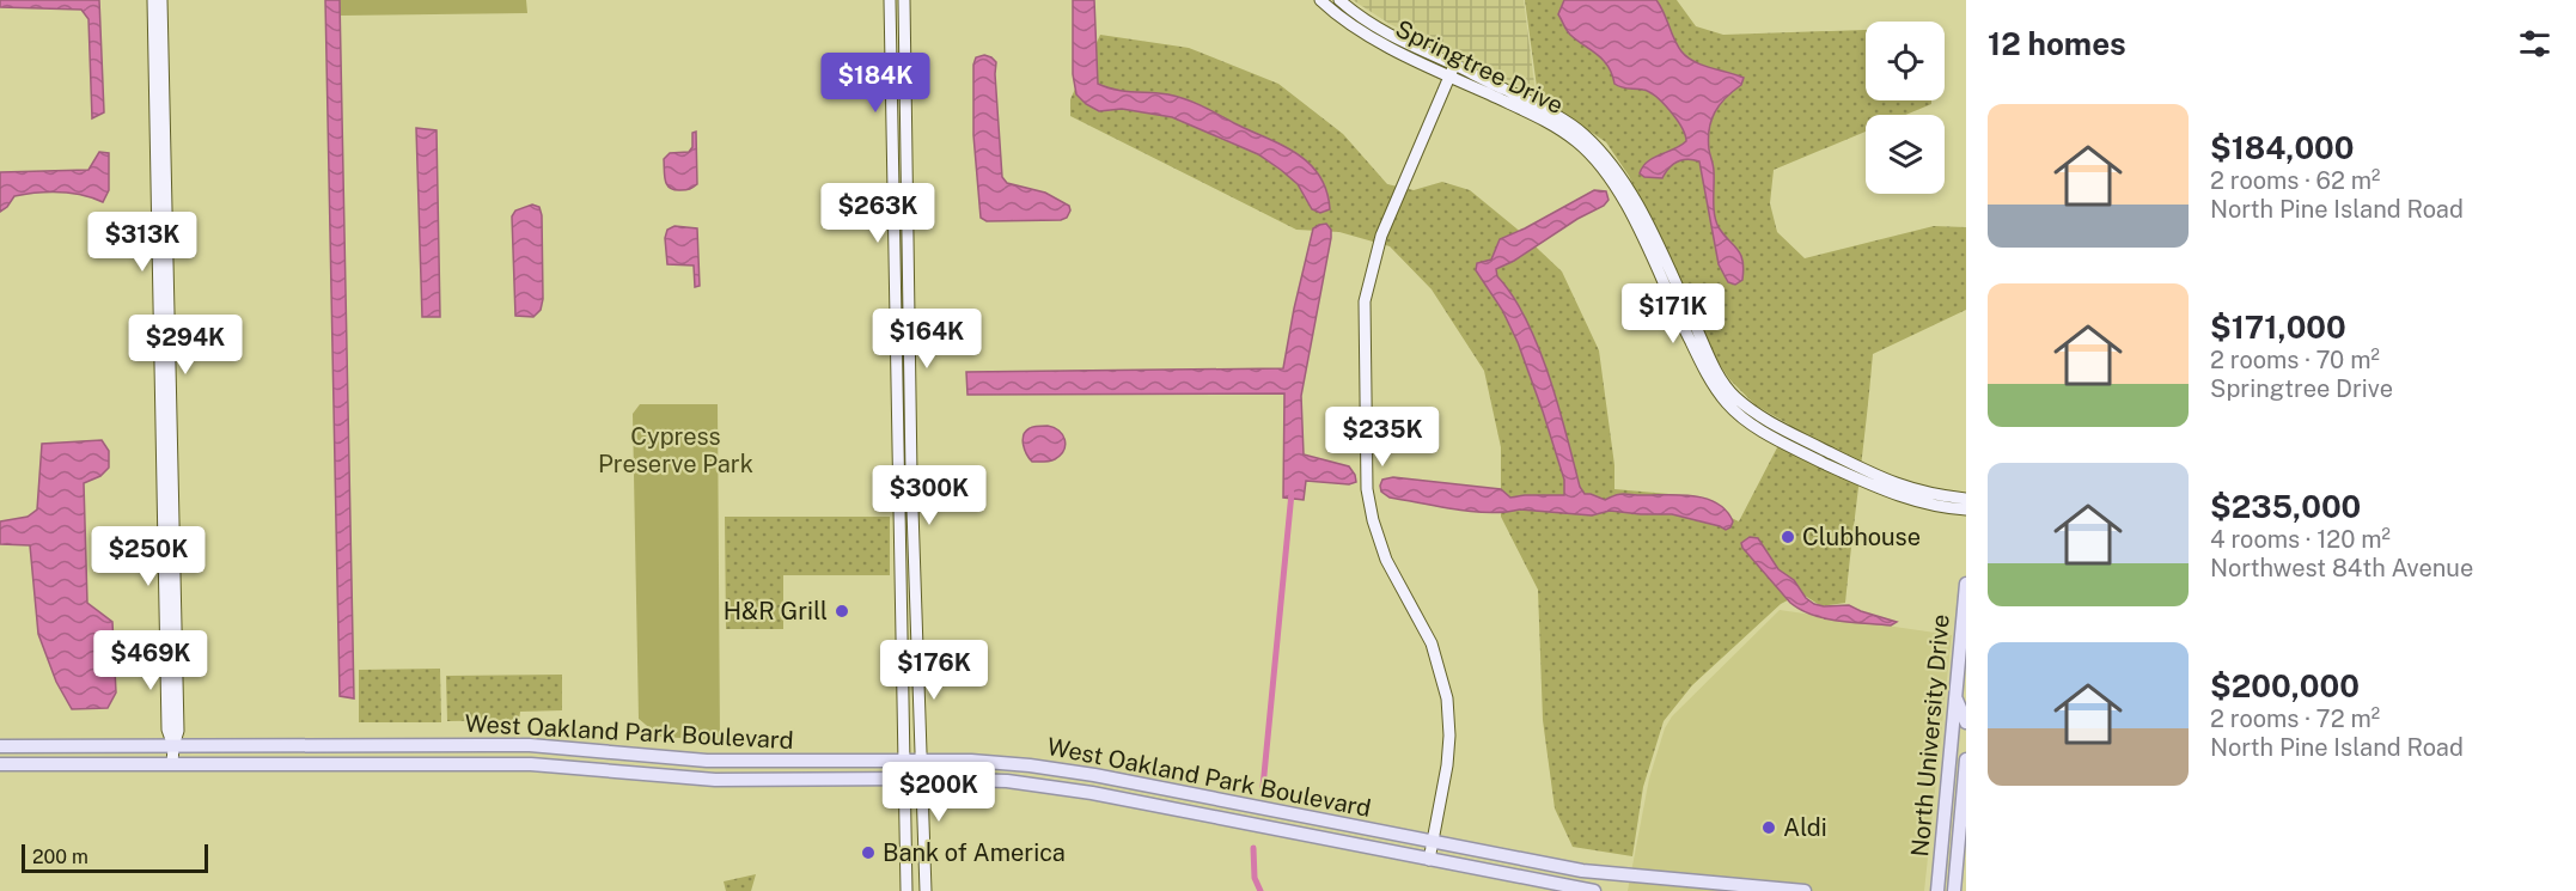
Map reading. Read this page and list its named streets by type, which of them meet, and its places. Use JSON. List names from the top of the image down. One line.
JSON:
{"streets":{"main road":["West Oakland Park Boulevard","North University Drive"],"street":["Springtree Drive"]},"parks":["Cypress Preserve Park"],"places":["Clubhouse","H&R Grill","Aldi","Bank of America"],"scale_bar":"200 m","page":{"heading":"12 homes","price":["$184K","$263K","$313K","$171K","$164K","$294K","$235K","$300K","$250K","$469K","$176K","$200K"],"list":[{"name":"$184,000","note":"2 rooms · 62 m² · North Pine Island Road"},{"name":"$171,000","note":"2 rooms · 70 m² · Springtree Drive"},{"name":"$235,000","note":"4 rooms · 120 m² · Northwest 84th Avenue"},{"name":"$200,000","note":"2 rooms · 72 m² · North Pine Island Road"}],"scale":"200 m"}}
